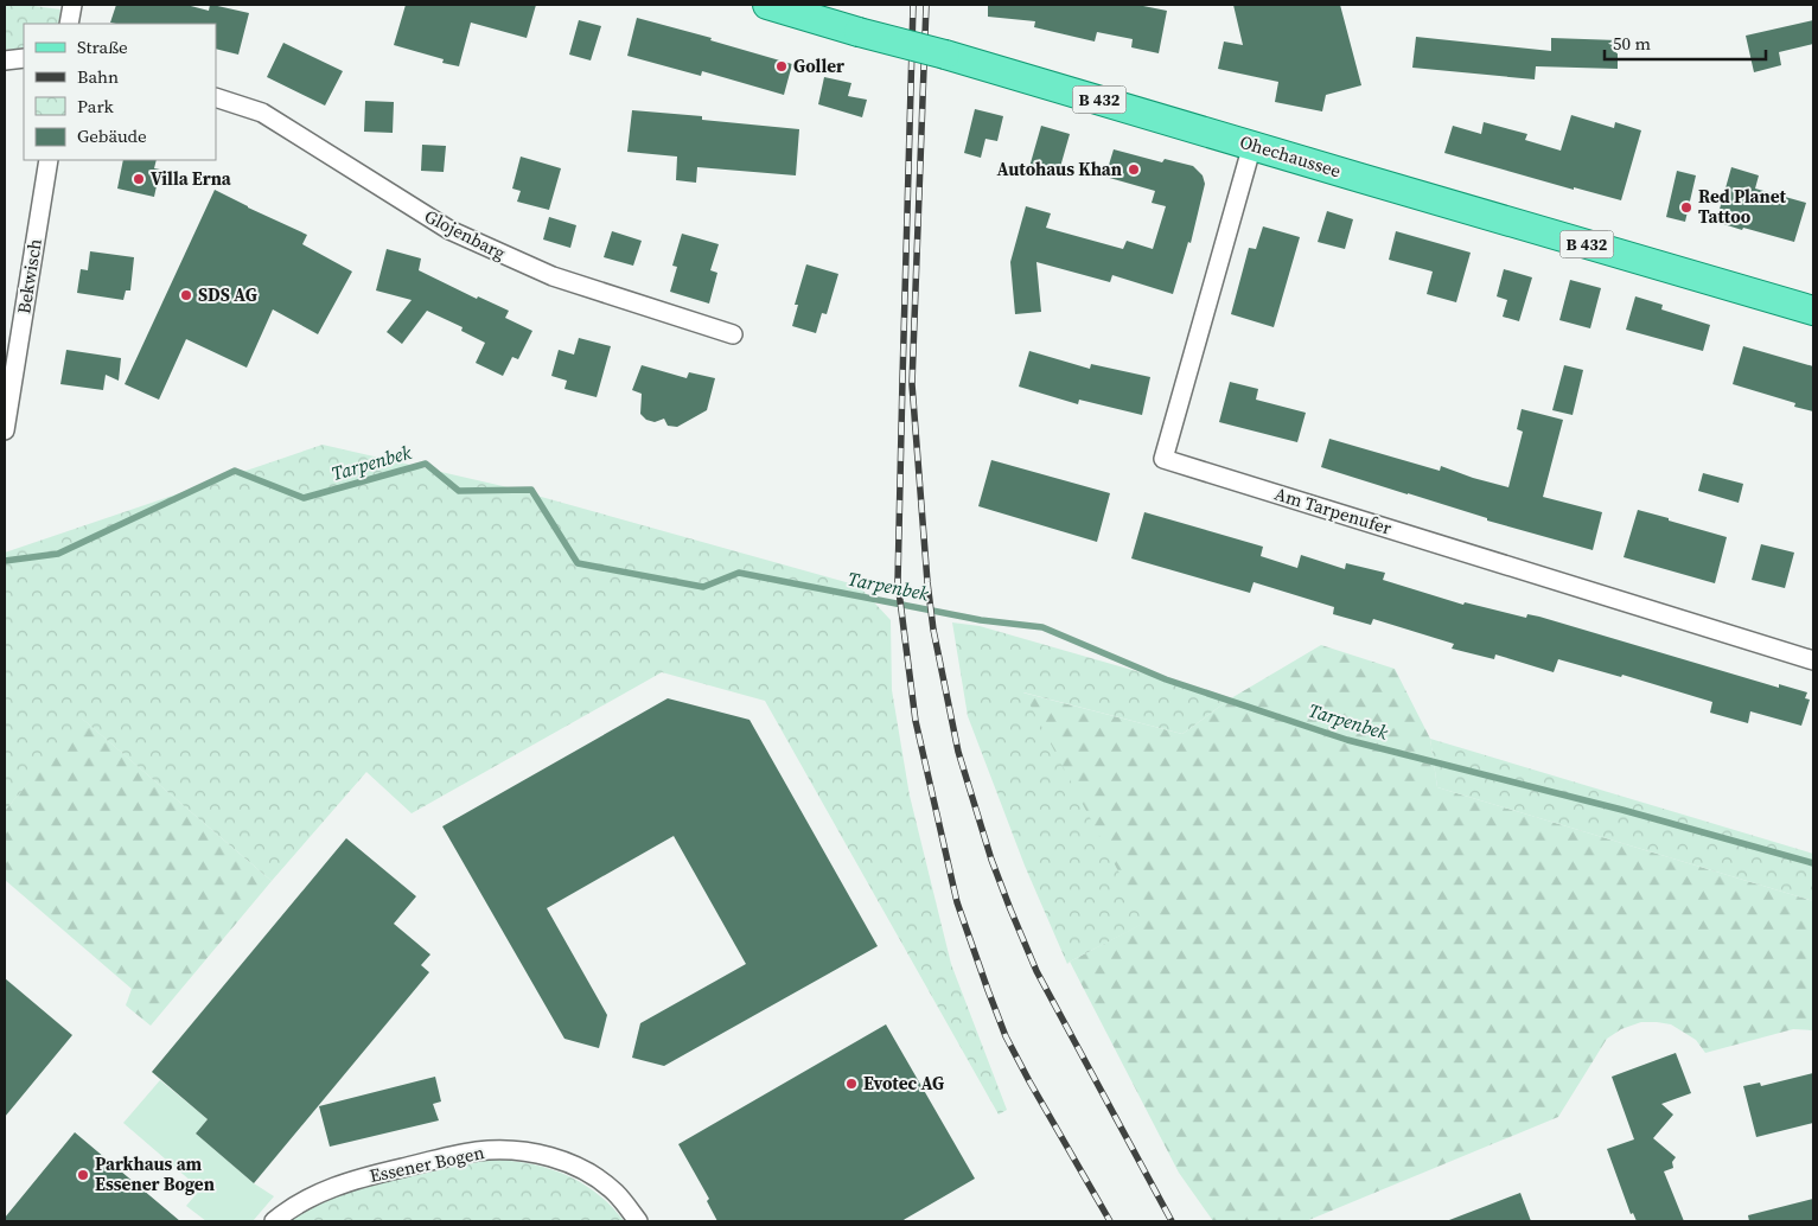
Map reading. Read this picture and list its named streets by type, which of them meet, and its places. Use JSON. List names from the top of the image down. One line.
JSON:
{"streets":{"main road":["B 432","Ohechaussee"],"street":["Glojenbarg","Bekwisch","Am Tarpenufer","Essener Bogen"]},"crossings":[["Ohechaussee","Am Tarpenufer"]],"water":["Tarpenbek"],"places":["Goller","Autohaus Khan","Villa Erna","Red Planet Tattoo","SDS AG","Evotec AG","Parkhaus am Essener Bogen"],"legend":["Straße","Bahn","Park","Gebäude"],"scale_bar":"50 m"}
